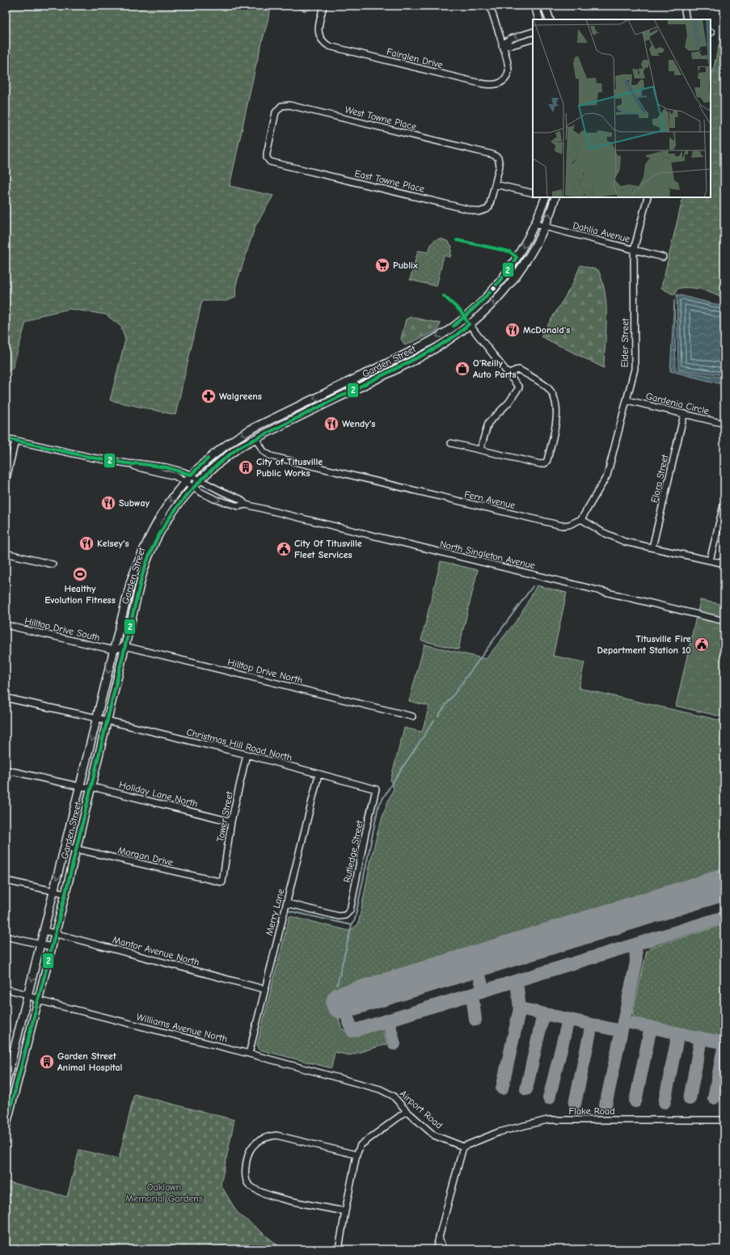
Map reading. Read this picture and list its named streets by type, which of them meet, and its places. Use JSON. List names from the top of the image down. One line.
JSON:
{"streets":{"main road":["Garden Street"],"street":["Fairglen Drive","West Towne Place","East Towne Place","Dahlia Avenue","Elder Street","Gardenia Circle","Flora Street","Fern Avenue","North Singleton Avenue","Hilltop Drive South","Hilltop Drive North","Christmas Hill Road North","Holiday Lane North","Tower Street","Rutledge Street","Morgan Drive","Merry Lane","Mantor Avenue North","Williams Avenue North","Airport Road","Flake Road"]},"crossings":[["West Towne Place","East Towne Place"],["Dahlia Avenue","Elder Street"],["Dahlia Avenue","Garden Street"],["Elder Street","Gardenia Circle"],["Elder Street","Fern Avenue"],["Garden Street","Fern Avenue"],["Garden Street","North Singleton Avenue"],["Garden Street","Hilltop Drive South"],["Garden Street","Hilltop Drive North"],["Garden Street","Christmas Hill Road North"],["Garden Street","Holiday Lane North"],["Garden Street","Morgan Drive"],["Garden Street","Mantor Avenue North"],["Garden Street","Williams Avenue North"],["Gardenia Circle","Flora Street"],["Christmas Hill Road North","Tower Street"],["Christmas Hill Road North","Rutledge Street"],["Christmas Hill Road North","Merry Lane"],["Holiday Lane North","Tower Street"],["Tower Street","Morgan Drive"],["Rutledge Street","Merry Lane"],["Merry Lane","Mantor Avenue North"],["Merry Lane","Williams Avenue North"],["Williams Avenue North","Airport Road"],["Airport Road","Flake Road"]],"parks":["Oaklawn Memorial Gardens"],"places":{"supermarket":["Publix"],"restaurant":["McDonald's","Wendy's","Subway","Kelsey's"],"shop":["O'Reilly Auto Parts"],"pharmacy":["Walgreens"],"building":["City of Titusville Public Works","Garden Street Animal Hospital"],"public building":["City Of Titusville Fleet Services","Titusville Fire Department Station 10"],"sports":["Healthy Evolution Fitness"]},"lines":["transit line 2"]}
